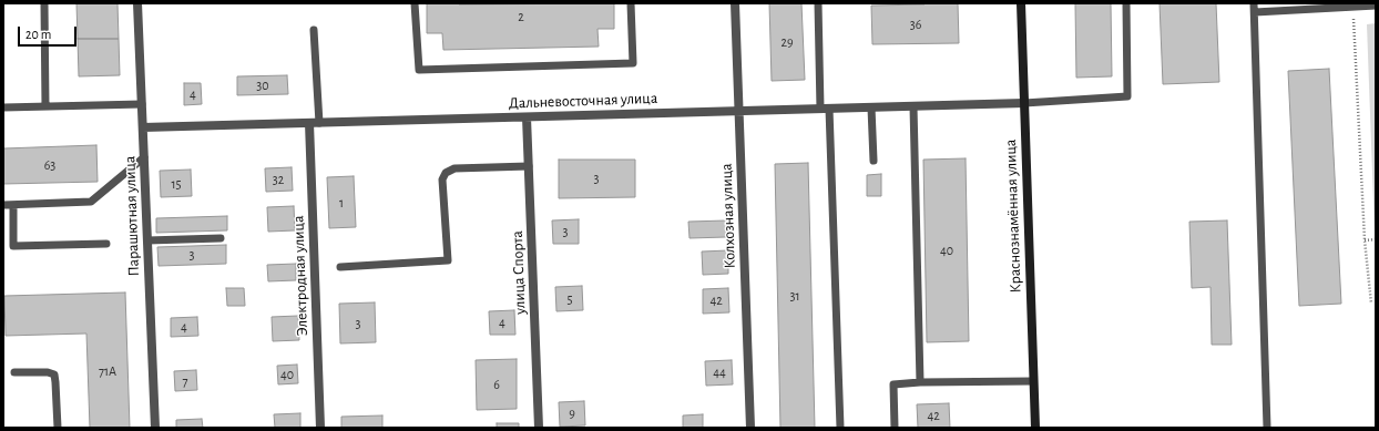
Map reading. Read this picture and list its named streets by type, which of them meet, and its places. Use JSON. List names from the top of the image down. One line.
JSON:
{"streets":{"street":["Дальневосточная улица","Парашютная улица","Колхозная улица","Краснознамённая улица","улица Спорта","Электродная улица"]},"crossings":[["Дальневосточная улица","Парашютная улица"],["Дальневосточная улица","Колхозная улица"],["Дальневосточная улица","Краснознамённая улица"],["Дальневосточная улица","улица Спорта"],["Дальневосточная улица","Электродная улица"]],"house_numbers":["2","36","29","30","4","63","3","32","15","1","3","40","3","31","5","42","4","3","4","71А","44","40","7","6","9","42"],"scale_bar":"20 m"}
